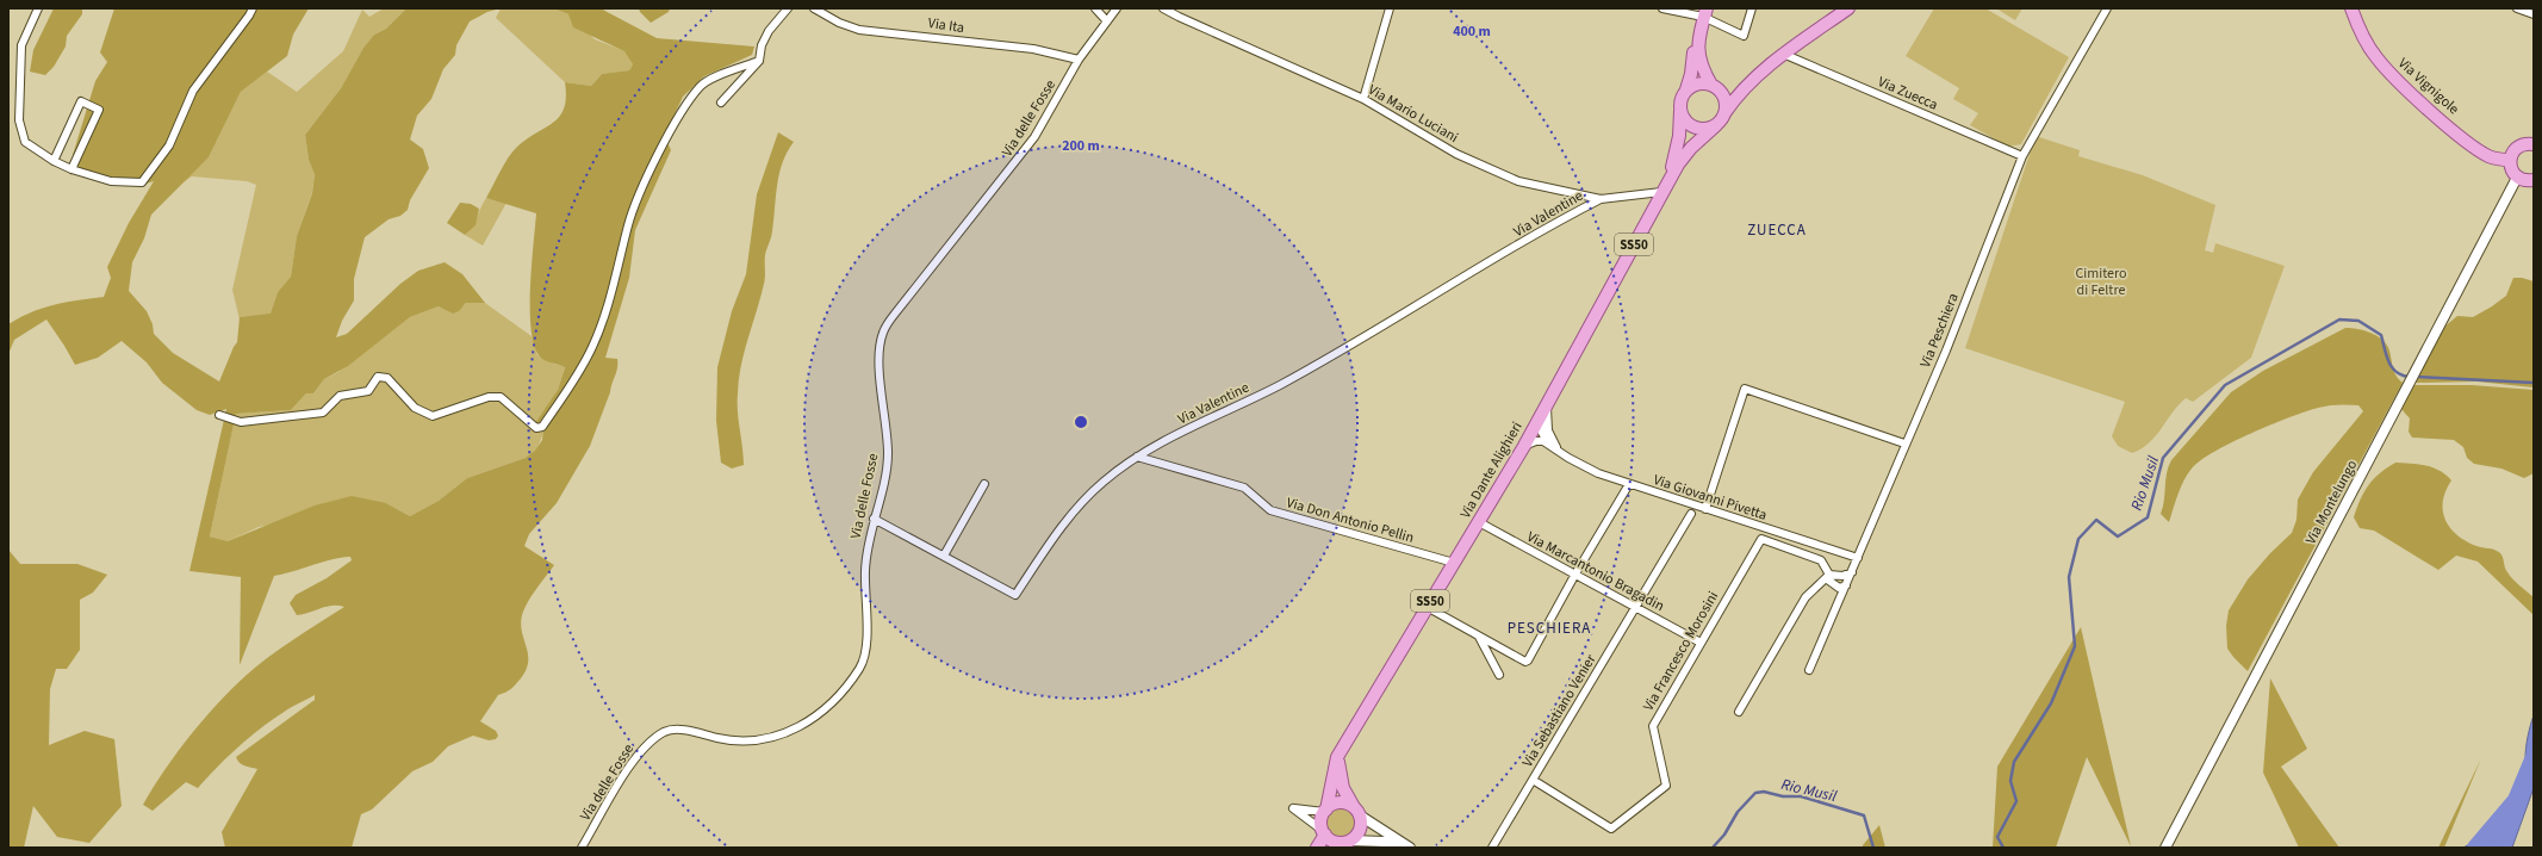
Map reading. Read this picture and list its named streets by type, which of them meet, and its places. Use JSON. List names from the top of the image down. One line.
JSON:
{"streets":{"main road":["Via Vignigole","SS50","Via Dante Alighieri"],"street":["Via Ita","Via Zuecca","Via Mario Luciani","Via delle Fosse","Via Valentine","Via Peschiera","Via Giovanni Pivetta","Via Montelungo","Via Don Antonio Pellin","Via Marcantonio Bragadin","Via Francesco Morosini","Via Sebastiano Venier"]},"crossings":[["Via Ita","Via delle Fosse"],["Via Zuecca","Via Peschiera"],["Via Mario Luciani","Via Valentine"],["Via Mario Luciani","Via Dante Alighieri"],["Via delle Fosse","Via Valentine"],["Via Valentine","Via Don Antonio Pellin"],["SS50","Via Dante Alighieri"],["Via Peschiera","Via Giovanni Pivetta"],["Via Dante Alighieri","Via Don Antonio Pellin"],["Via Dante Alighieri","Via Marcantonio Bragadin"],["Via Marcantonio Bragadin","Via Francesco Morosini"],["Via Marcantonio Bragadin","Via Sebastiano Venier"],["Via Francesco Morosini","Via Sebastiano Venier"]],"districts":["ZUECCA","PESCHIERA"],"water":["Rio Musil"],"parks":["Cimitero di Feltre"],"rings":["400 m","200 m"]}
